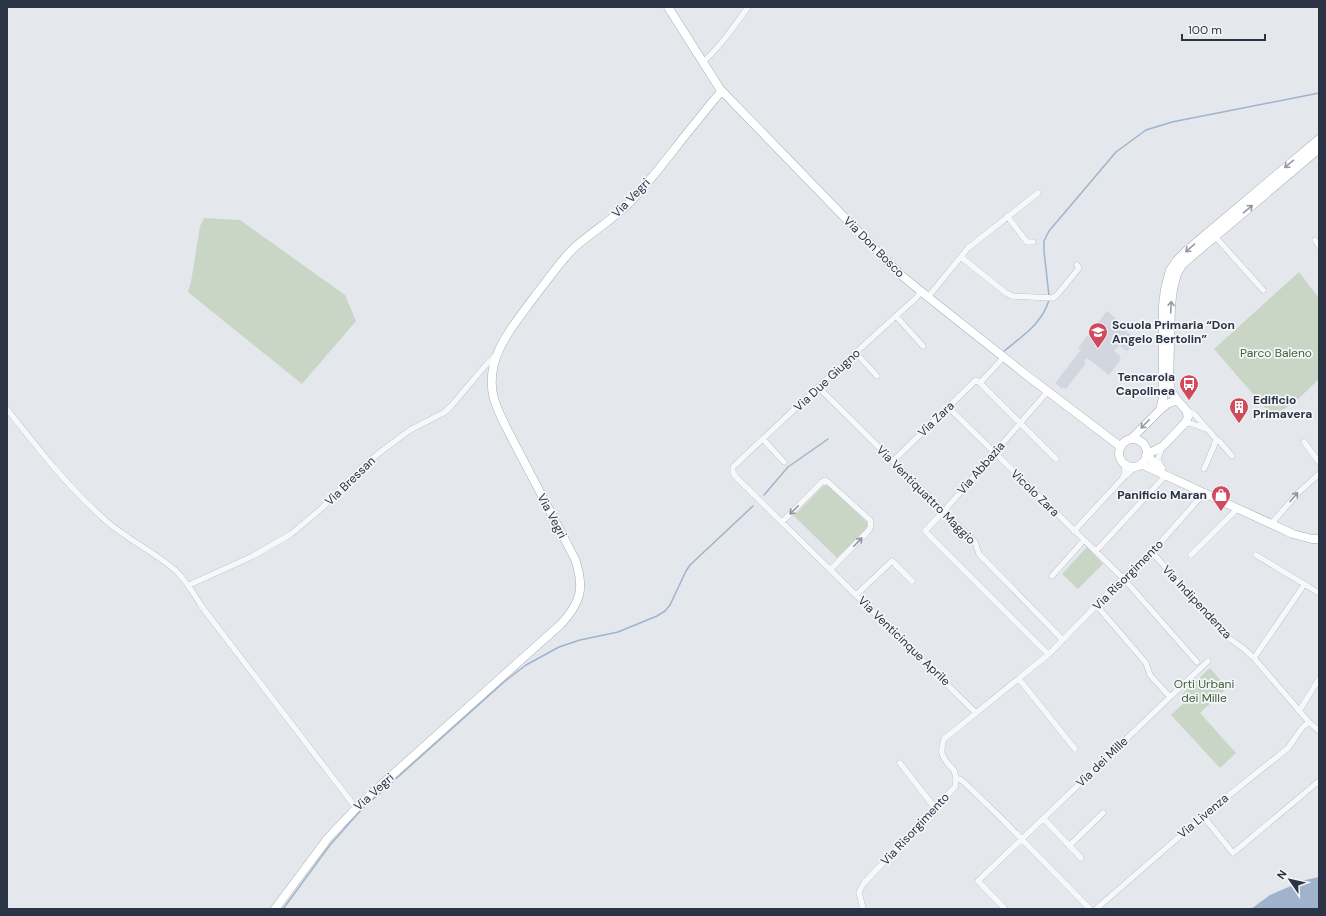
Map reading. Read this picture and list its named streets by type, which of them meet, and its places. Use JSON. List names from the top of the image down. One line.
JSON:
{"streets":{"street":["Via Vegri","Via Don Bosco","Via Due Giugno","Via Zara","Via Abbazia","Via Bressan","Vicolo Zara","Via Ventiquattro Maggio","Via Risorgimento","Via Indipendenza","Via Venticinque Aprile","Via dei Mille","Via Livenza"]},"crossings":[["Via Vegri","Via Don Bosco"],["Via Vegri","Via Bressan"],["Via Don Bosco","Via Due Giugno"],["Via Don Bosco","Via Zara"],["Via Don Bosco","Via Abbazia"],["Via Due Giugno","Via Ventiquattro Maggio"],["Via Due Giugno","Via Venticinque Aprile"],["Via Zara","Vicolo Zara"],["Via Zara","Via Ventiquattro Maggio"],["Via Abbazia","Vicolo Zara"],["Via Abbazia","Via Ventiquattro Maggio"],["Via Abbazia","Via Risorgimento"],["Vicolo Zara","Via Risorgimento"],["Via Ventiquattro Maggio","Via Risorgimento"],["Via Risorgimento","Via Indipendenza"],["Via Risorgimento","Via Venticinque Aprile"],["Via Indipendenza","Via Livenza"]],"parks":["Parco Baleno","Orti Urbani dei Mille"],"places":{"school or university":["Scuola Primaria “Don Angelo Bertolin”"],"bus stop":["Tencarola Capolinea"],"building":["Edificio Primavera"],"shop":["Panificio Maran"]},"scale_bar":"100 m","north":"top left"}
